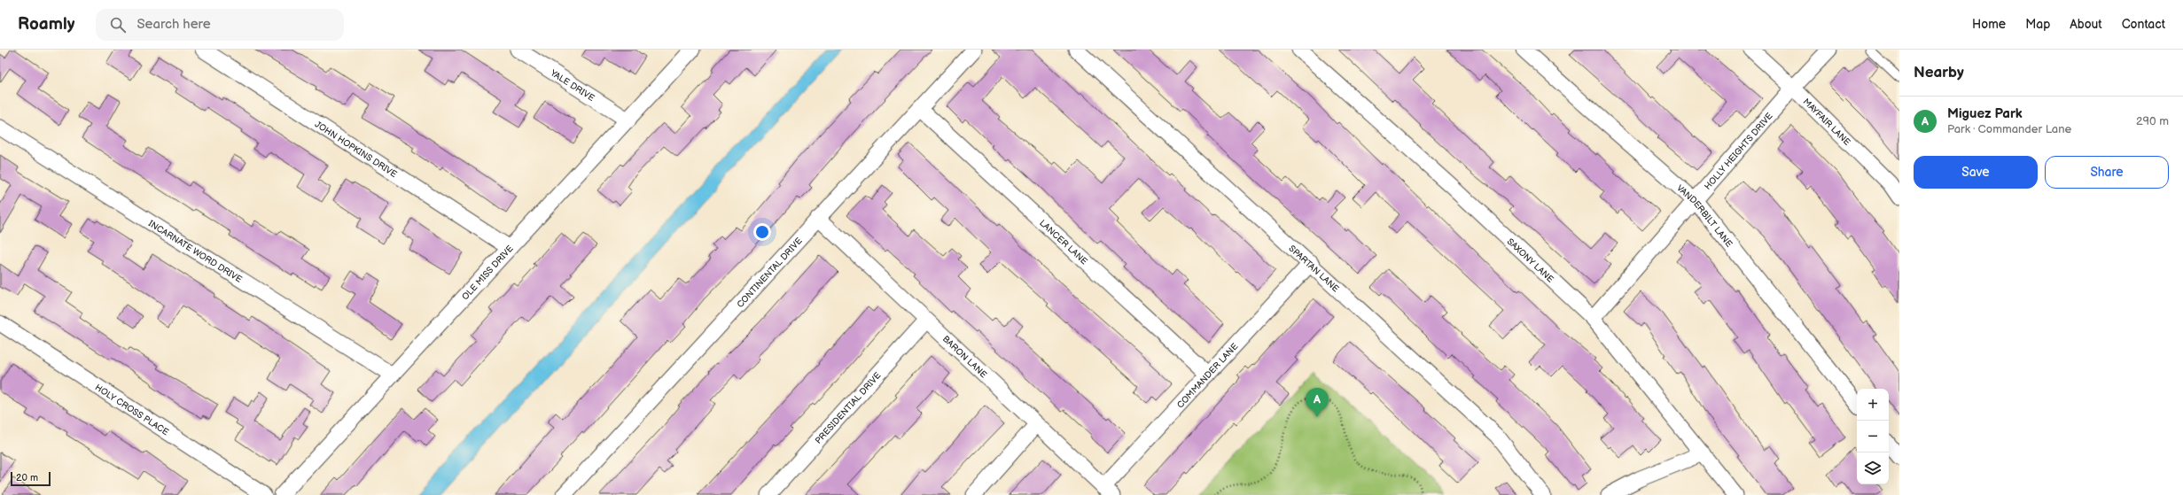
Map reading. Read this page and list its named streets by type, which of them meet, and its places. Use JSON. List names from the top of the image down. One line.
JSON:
{"streets":{"street":["YALE DRIVE","MAYFAIR LANE","JOHN HOPKINS DRIVE","HOLLY HEIGHTS DRIVE","VANDERBILT LANE","LANCER LANE","INCARNATE WORD DRIVE","SAXONY LANE","SPARTAN LANE","OLE MISS DRIVE","CONTINENTAL DRIVE","BARON LANE","COMMANDER LANE","PRESIDENTIAL DRIVE","HOLY CROSS PLACE"]},"crossings":[["YALE DRIVE","OLE MISS DRIVE"],["MAYFAIR LANE","HOLLY HEIGHTS DRIVE"],["JOHN HOPKINS DRIVE","OLE MISS DRIVE"],["HOLLY HEIGHTS DRIVE","VANDERBILT LANE"],["HOLLY HEIGHTS DRIVE","SAXONY LANE"],["LANCER LANE","CONTINENTAL DRIVE"],["LANCER LANE","COMMANDER LANE"],["INCARNATE WORD DRIVE","OLE MISS DRIVE"],["SPARTAN LANE","COMMANDER LANE"],["CONTINENTAL DRIVE","BARON LANE"],["BARON LANE","COMMANDER LANE"],["BARON LANE","PRESIDENTIAL DRIVE"]],"scale_bar":"20 m","page":{"header":"Roamly","search":"Search here","nav":["Home","Map","About","Contact"],"heading":"Nearby","list":[{"mark":"A","name":"Miguez Park","note":"Park · Commander Lane","value":"290 m"}],"buttons":["Save","Share"],"pins":"A","map_buttons":["+","−"],"scale":"20 m"}}
